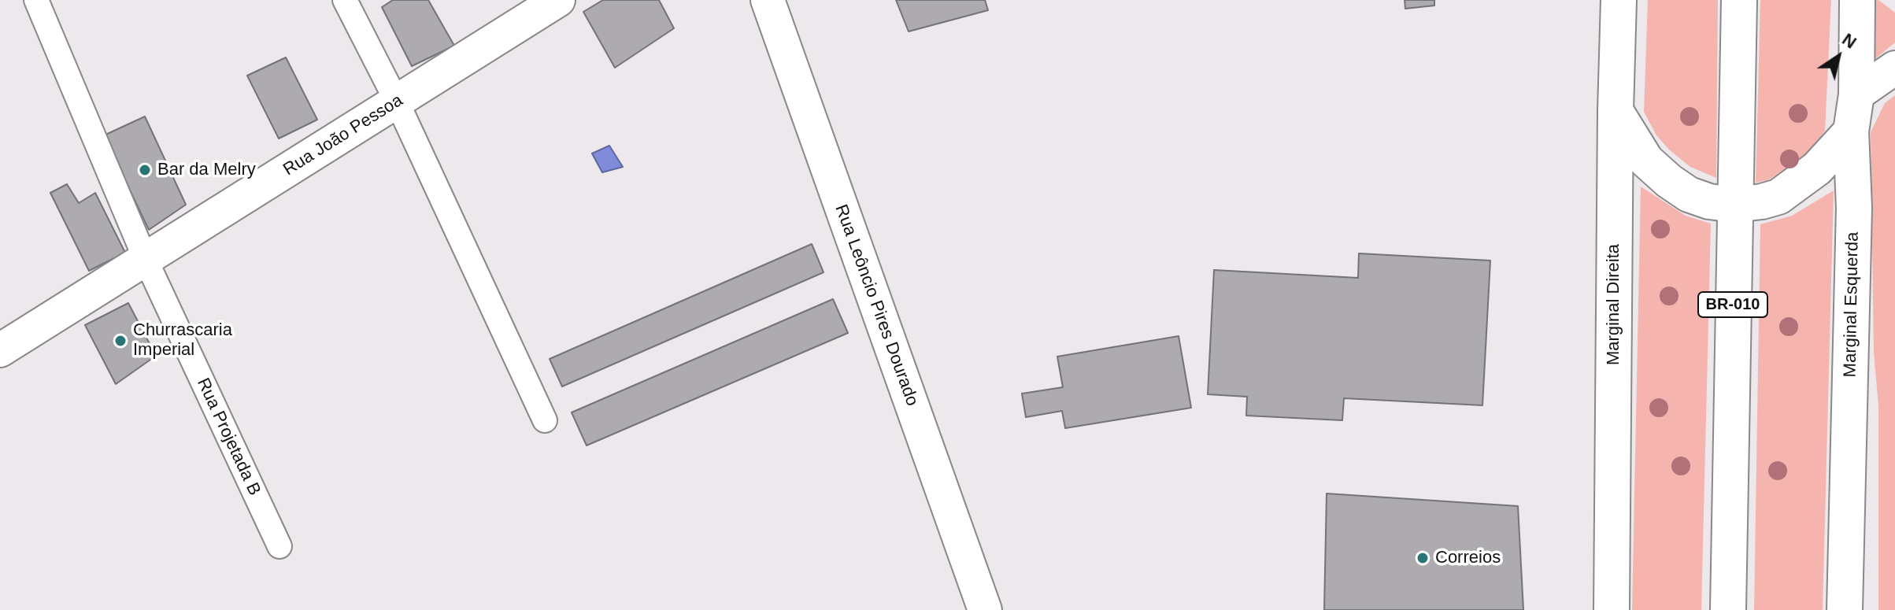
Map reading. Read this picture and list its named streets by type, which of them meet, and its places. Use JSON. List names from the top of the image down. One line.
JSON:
{"streets":{"main road":["Rua João Pessoa","Marginal Direita","BR-010","Marginal Esquerda","Rua Leôncio Pires Dourado"],"street":["Rua Projetada B"]},"crossings":[["Rua João Pessoa","Rua Projetada B"]],"places":["Bar da Melry","Churrascaria Imperial","Correios"],"north":"top right"}
